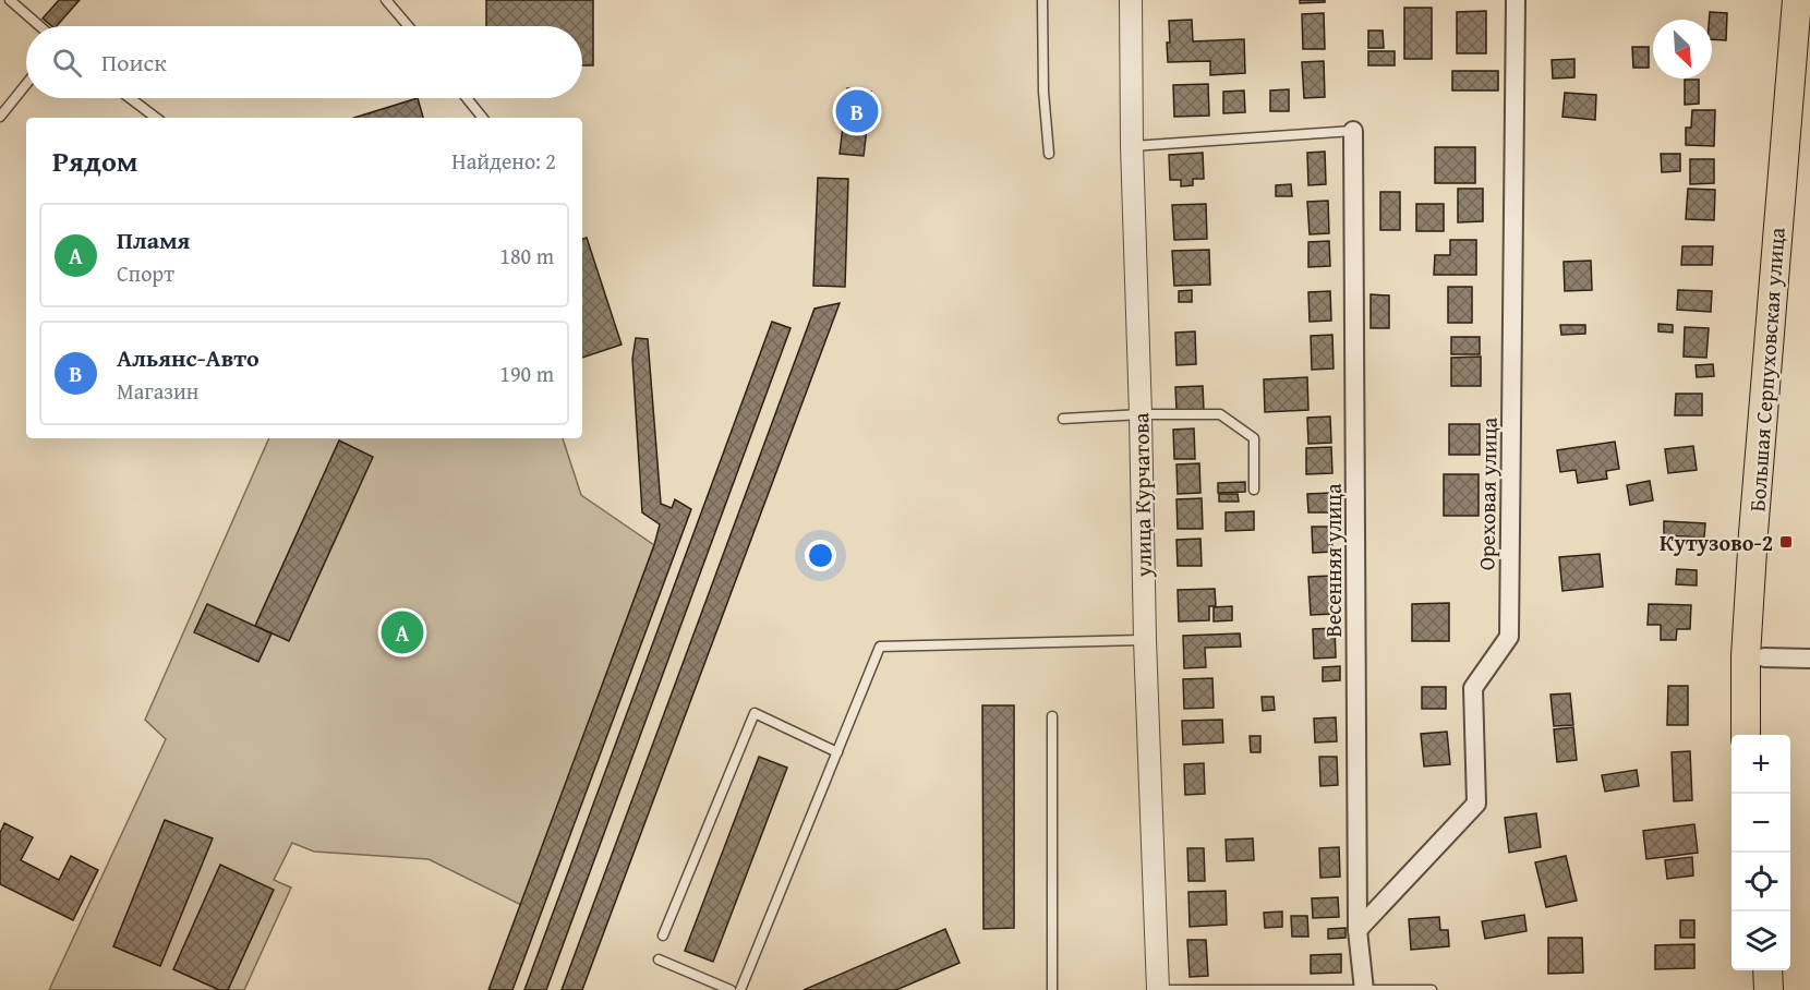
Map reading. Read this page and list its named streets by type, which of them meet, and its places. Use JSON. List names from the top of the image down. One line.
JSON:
{"streets":{"main road":["Большая Серпуховская улица"],"street":["Ореховая улица","улица Курчатова","Весенняя улица"]},"crossings":[["Ореховая улица","Весенняя улица"]],"places":{"transit":["Кутузово-2"]},"north":"bottom right","page":{"search":"Поиск","pins":["B","A"],"heading":["Рядом","Найдено: 2"],"list":[{"mark":"A","name":"Пламя","note":"Спорт","value":"180 m"},{"mark":"B","name":"Альянс-Авто","note":"Магазин","value":"190 m"}],"map_buttons":["+","−"]}}
